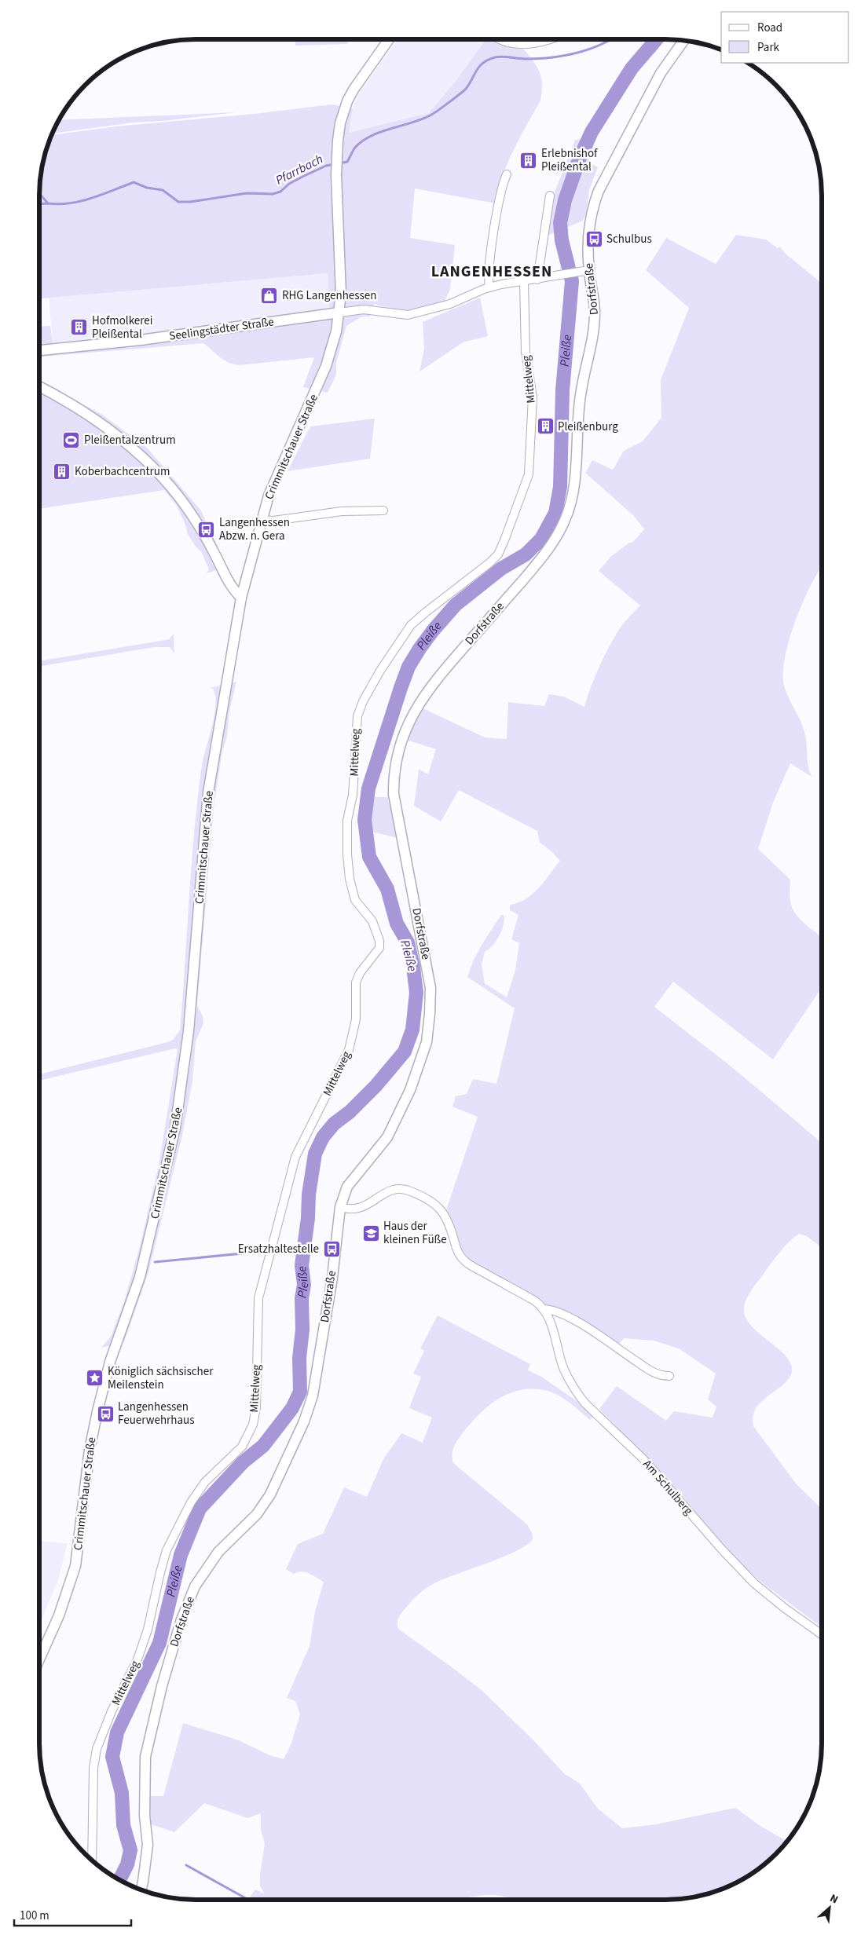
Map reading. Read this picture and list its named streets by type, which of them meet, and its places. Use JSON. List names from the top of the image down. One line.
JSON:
{"streets":{"street":["Dorfstraße","Seelingstädter Straße","Mittelweg","Crimmitschauer Straße","Am Schulberg"]},"crossings":[["Dorfstraße","Am Schulberg"],["Seelingstädter Straße","Crimmitschauer Straße"]],"districts":["LANGENHESSEN"],"water":["Pfarrbach","Pleiße"],"places":{"building":["Erlebnishof Pleißental","Hofmolkerei Pleißental","Pleißenburg","Koberbachcentrum"],"bus stop":["Schulbus","Langenhessen Abzw. n. Gera","Ersatzhaltestelle","Langenhessen Feuerwehrhaus"],"shop":["RHG Langenhessen"],"sports":["Pleißentalzentrum"],"school or university":["Haus der kleinen Füße"],"place":["Königlich sächsischer Meilenstein"]},"legend":["Road","Park"],"scale_bar":"100 m","north":"top right"}
